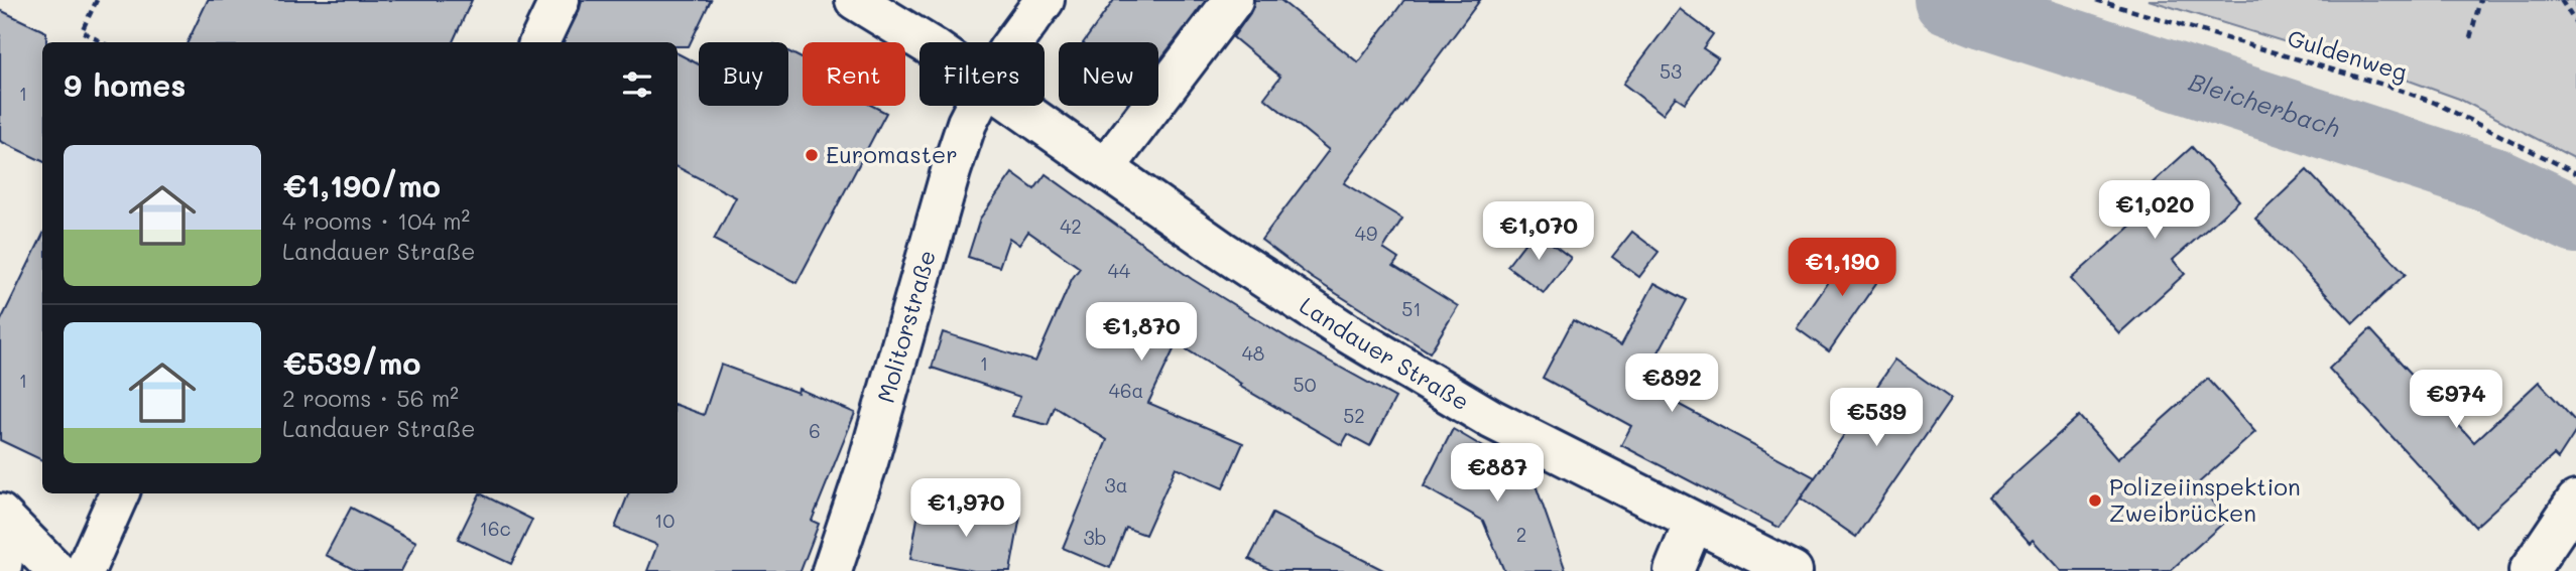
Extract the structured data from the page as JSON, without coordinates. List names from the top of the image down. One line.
{"streets":{"main road":["Molitorstraße","Landauer Straße"],"path":["Guldenweg"]},"water":["Bleicherbach"],"places":["Euromaster","Polizeiinspektion Zweibrücken"],"house_numbers":["53","1","42","49","44","51","48","1","1","50","46a","52","6","3a","10","16c","2","3b"],"page":{"chip":["Buy","Rent","Filters","New"],"heading":"9 homes","list":[{"name":"€1,190/mo","note":"4 rooms · 104 m² · Landauer Straße"},{"name":"€539/mo","note":"2 rooms · 56 m² · Landauer Straße"}],"price":["€1,020","€1,070","€1,190","€1,870","€892","€974","€539","€887","€1,970"]}}
